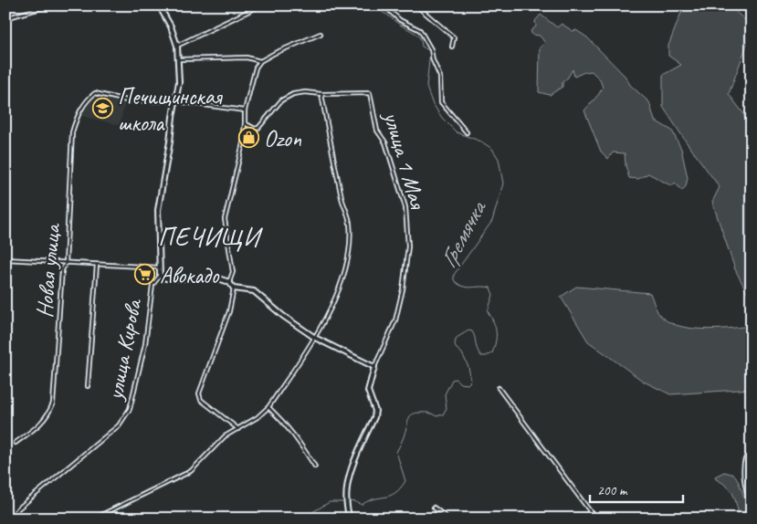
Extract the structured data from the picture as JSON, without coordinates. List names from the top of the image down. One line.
{"streets":{"street":["улица 1 Мая","Новая улица","улица Кирова"]},"crossings":[["Новая улица","улица Кирова"]],"districts":["ПЕЧИЩИ"],"water":["Гремячка"],"places":{"school or university":["Печищинская школа"],"shop":["Ozon"],"supermarket":["Авокадо"]},"scale_bar":"200 m"}
